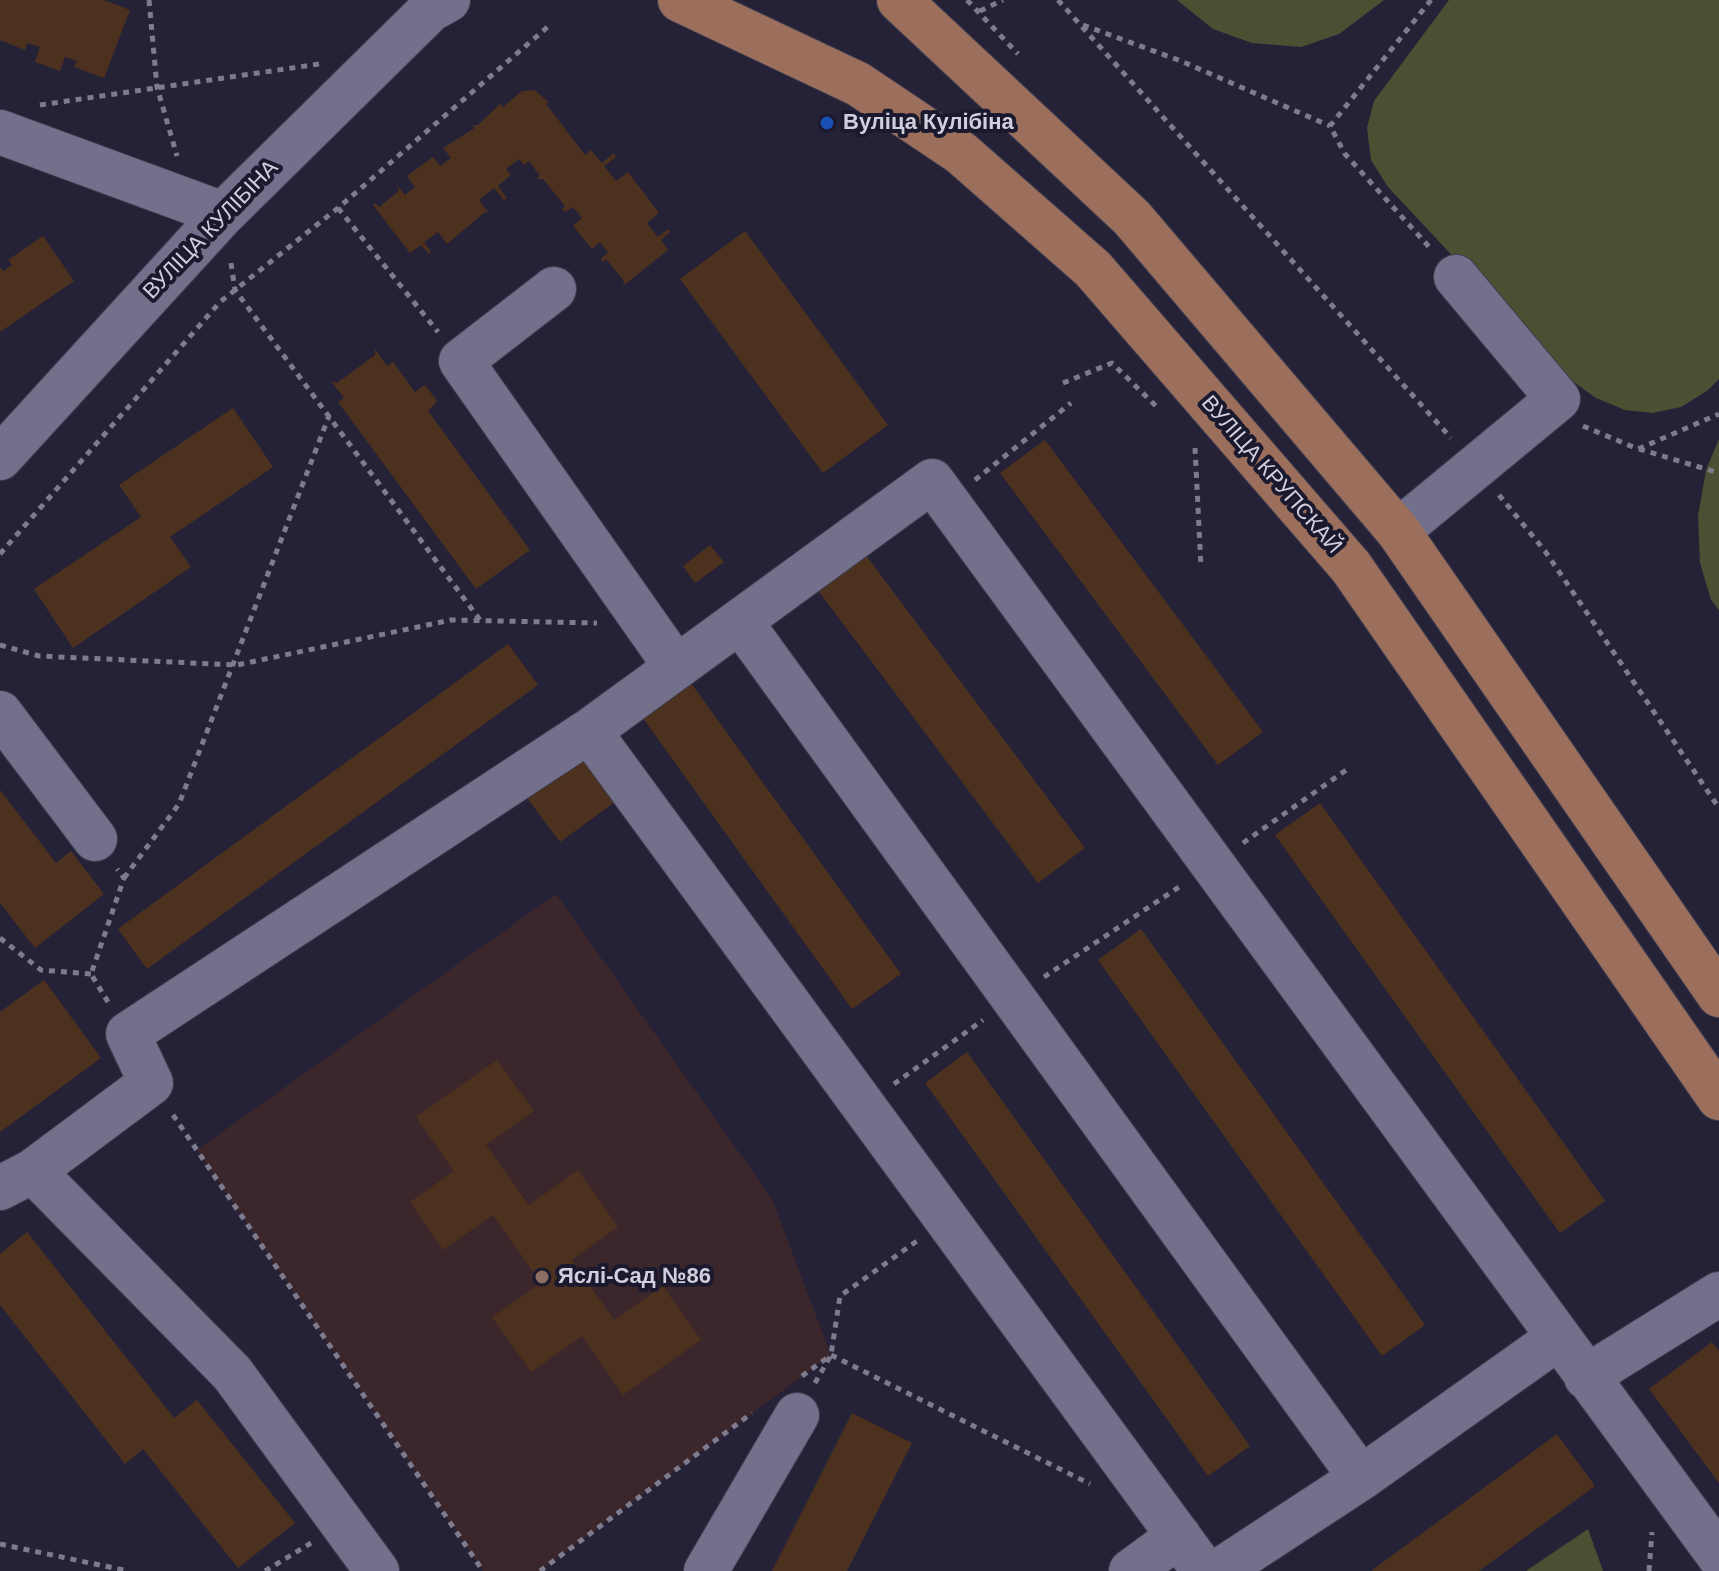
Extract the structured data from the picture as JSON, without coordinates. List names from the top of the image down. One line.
{"streets":{"main road":["ВУЛІЦА КРУПСКАЙ"],"street":["ВУЛІЦА КУЛІБІНА"]},"places":["Вуліца Кулібіна","Яслі-Сад №86"]}
